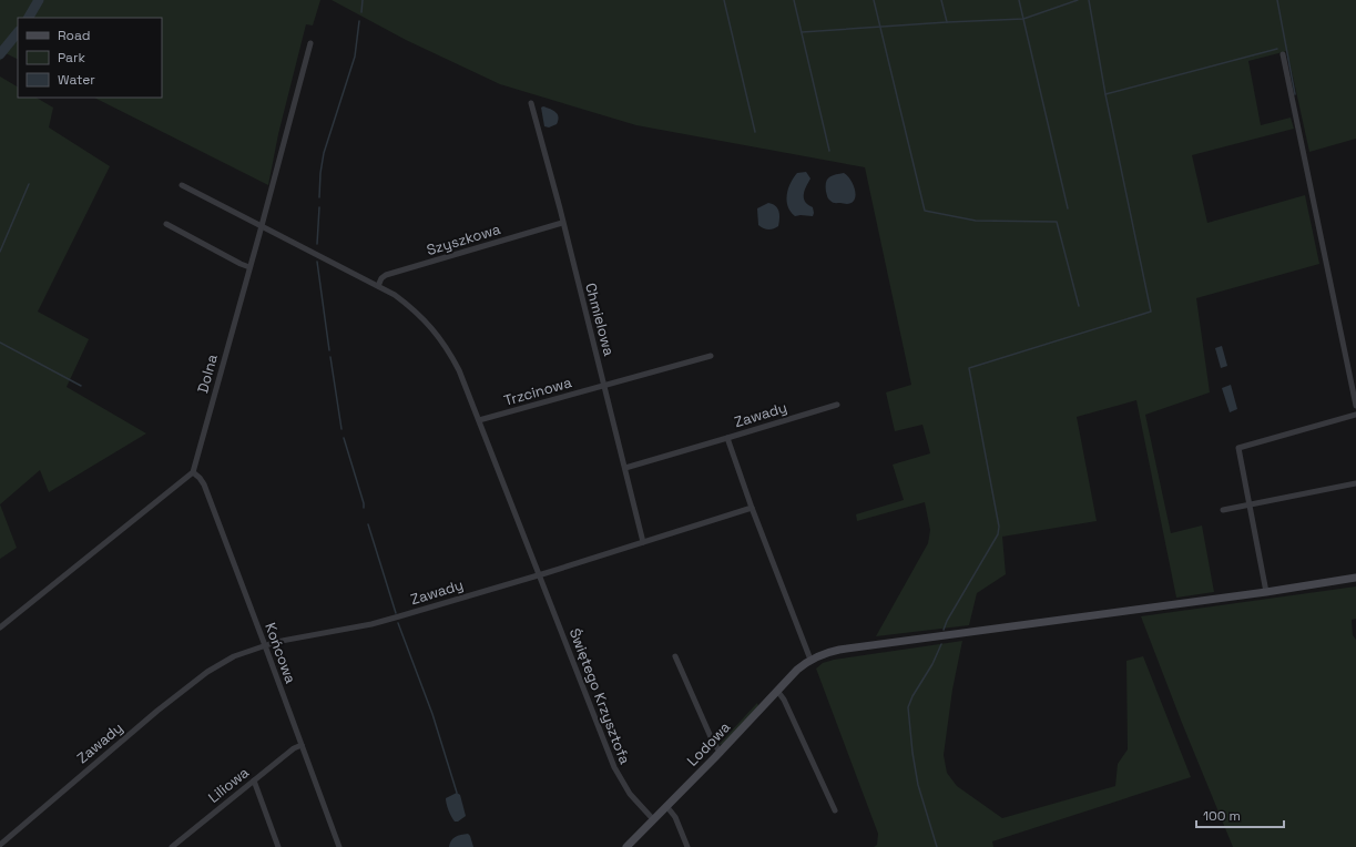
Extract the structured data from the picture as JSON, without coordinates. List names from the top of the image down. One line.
{"streets":{"street":["Szyszkowa","Chmielowa","Dolna","Trzcinowa","Zawady","Końcowa","Świętego Krzysztofa","Lodowa","Liliowa"]},"crossings":[["Szyszkowa","Chmielowa"],["Szyszkowa","Świętego Krzysztofa"],["Chmielowa","Trzcinowa"],["Chmielowa","Zawady"],["Dolna","Końcowa"],["Dolna","Świętego Krzysztofa"],["Trzcinowa","Świętego Krzysztofa"],["Zawady","Końcowa"],["Zawady","Świętego Krzysztofa"],["Końcowa","Liliowa"],["Świętego Krzysztofa","Lodowa"]],"legend":["Road","Park","Water"],"scale_bar":"100 m"}
